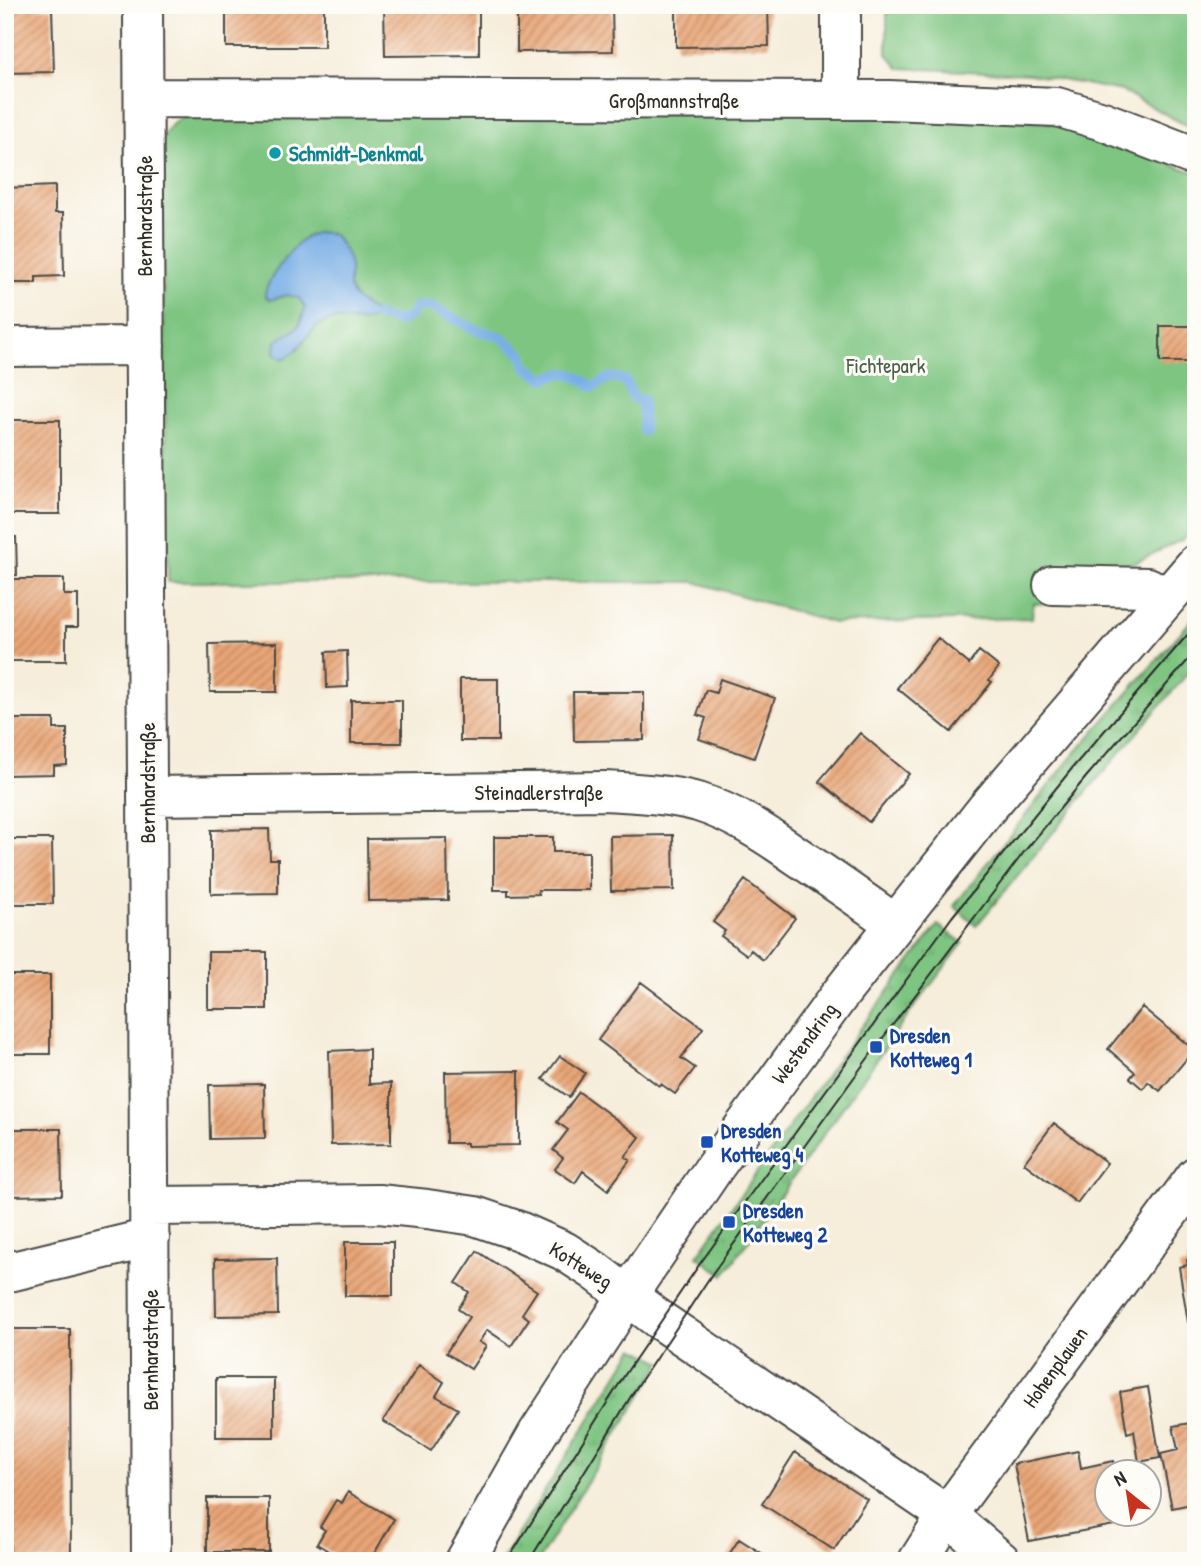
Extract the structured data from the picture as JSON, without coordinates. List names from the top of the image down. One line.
{"streets":{"street":["Großmannstraße","Bernhardstraße","Steinadlerstraße","Westendring","Kotteweg","Hohenplauen"]},"crossings":[["Großmannstraße","Bernhardstraße"],["Bernhardstraße","Steinadlerstraße"],["Bernhardstraße","Kotteweg"],["Steinadlerstraße","Westendring"],["Westendring","Kotteweg"],["Kotteweg","Hohenplauen"]],"parks":["Fichtepark"],"places":{"other":["Schmidt-Denkmal"],"transit":["Dresden Kotteweg 1","Dresden Kotteweg 4","Dresden Kotteweg 2"]},"north":"top left"}
